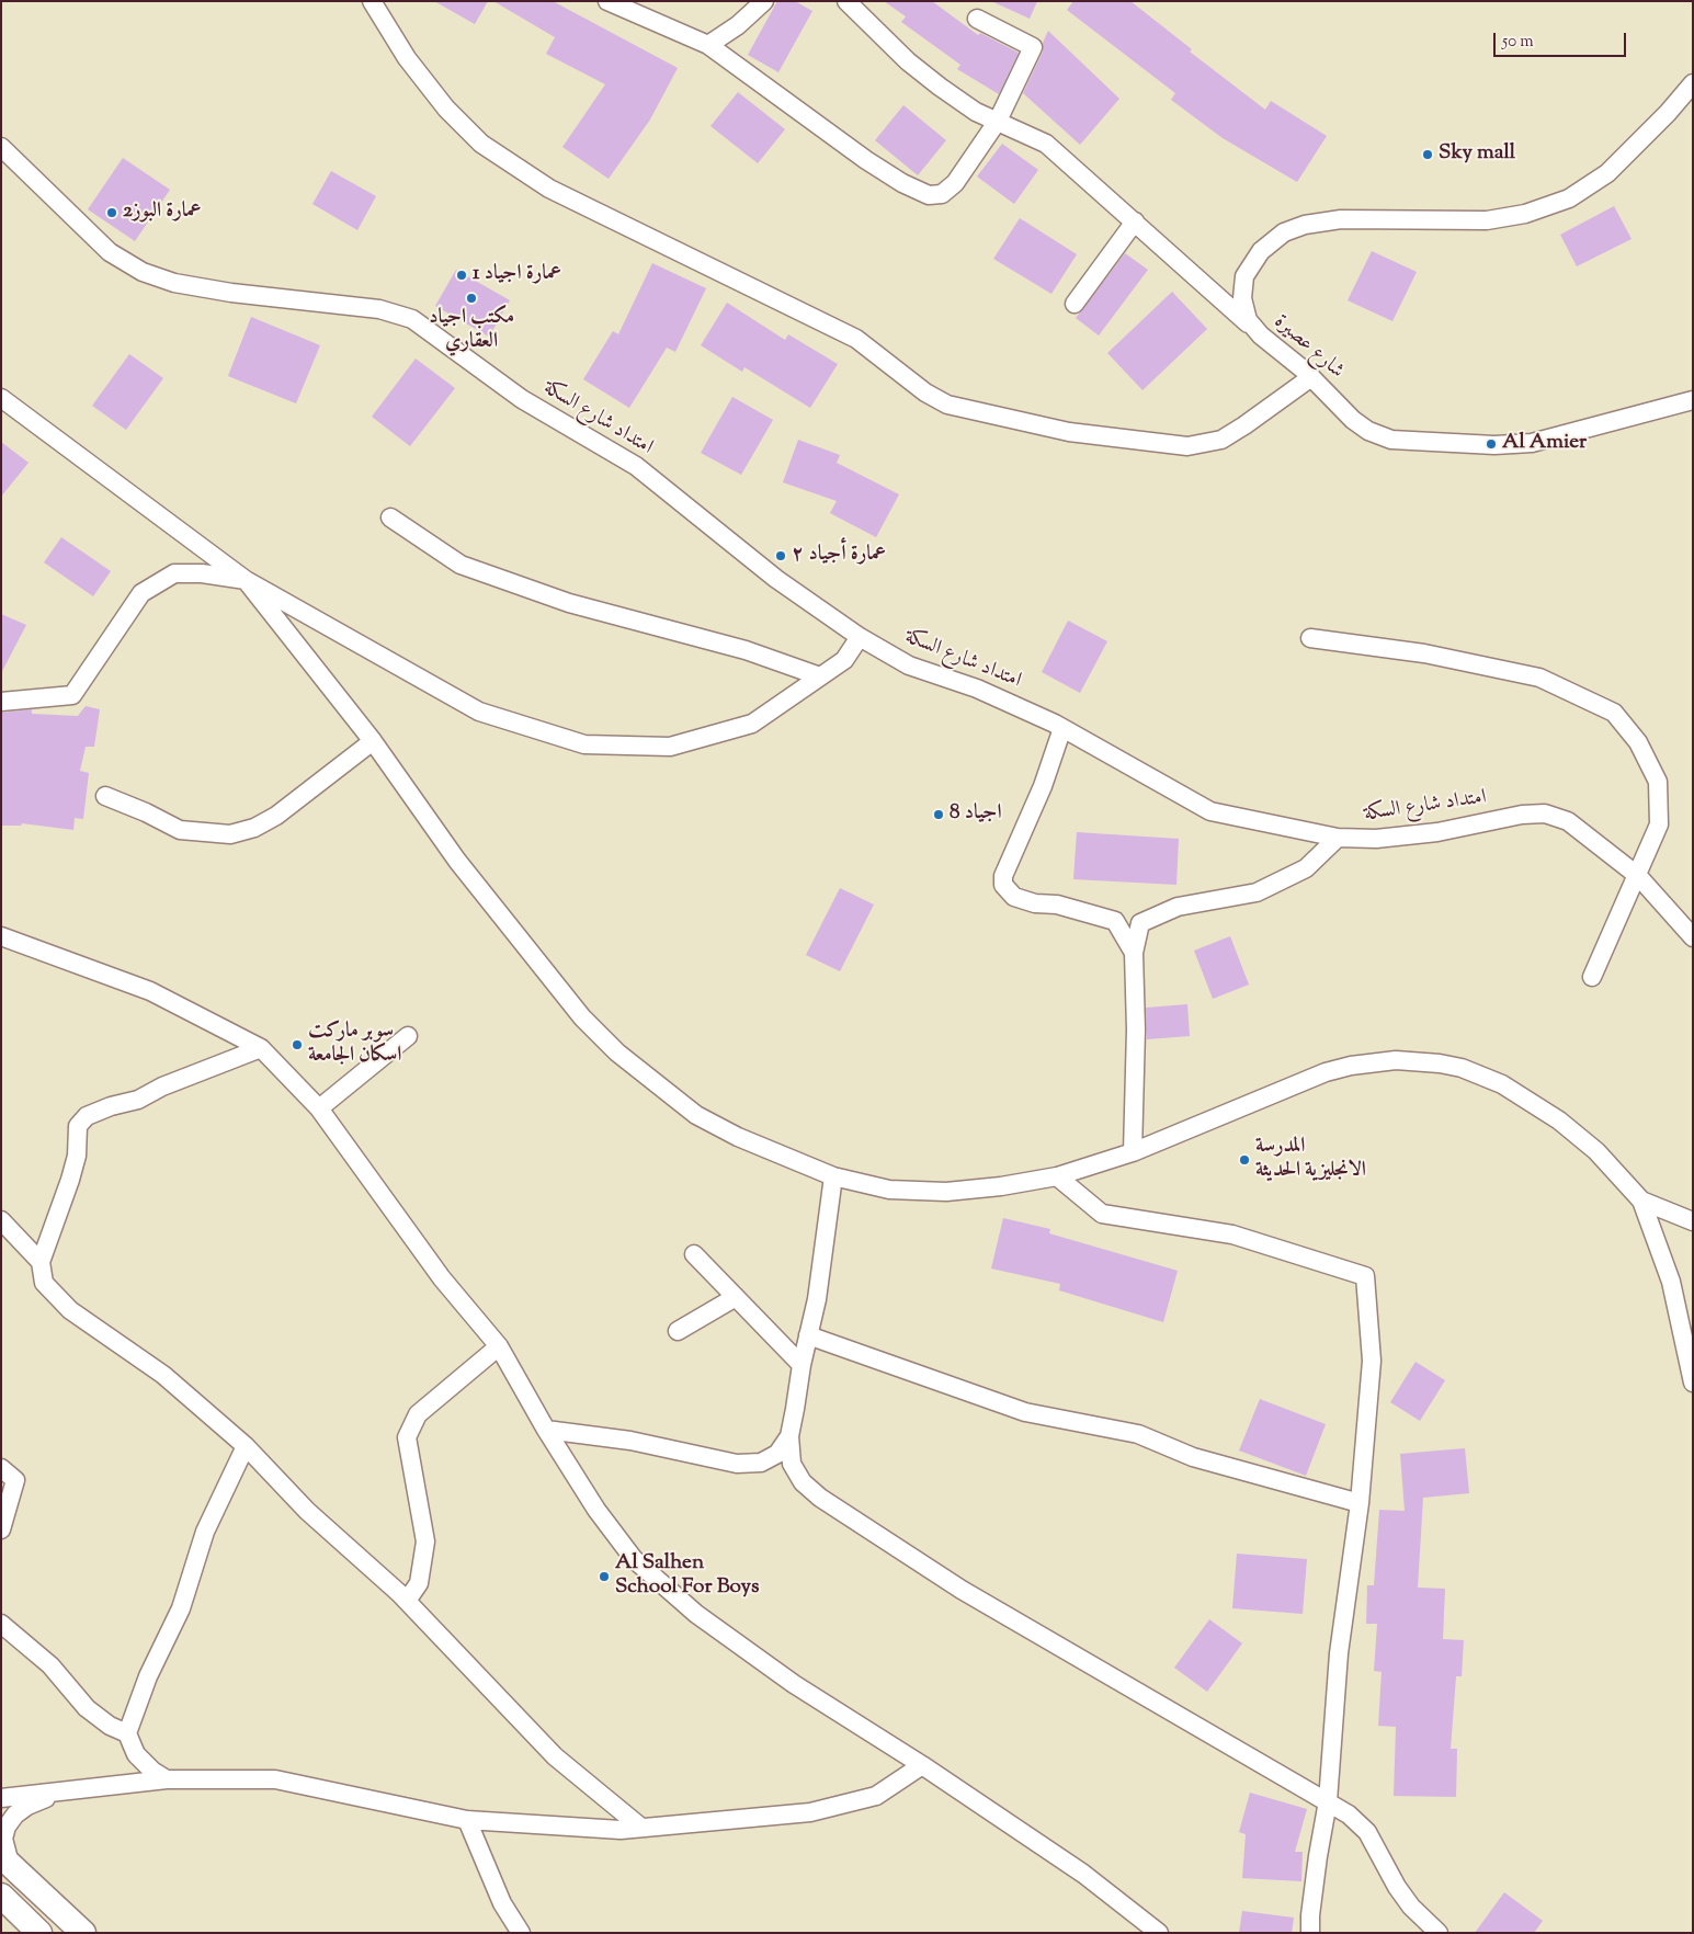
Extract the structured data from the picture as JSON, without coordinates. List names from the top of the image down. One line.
{"streets":{"street":["شارع عصيرة","امتداد شارع السكة"]},"places":["Sky mall","عمارة البوز2","عمارة اجياد 1","مكتب اجياد العقاري","Al Amier","عمارة أجياد ٢","اجياد 8","سوبر ماركت اسكان الجامعة","المدرسة الانجليزية الحديثة","Al Salhen School For Boys"],"scale_bar":"50 m"}
